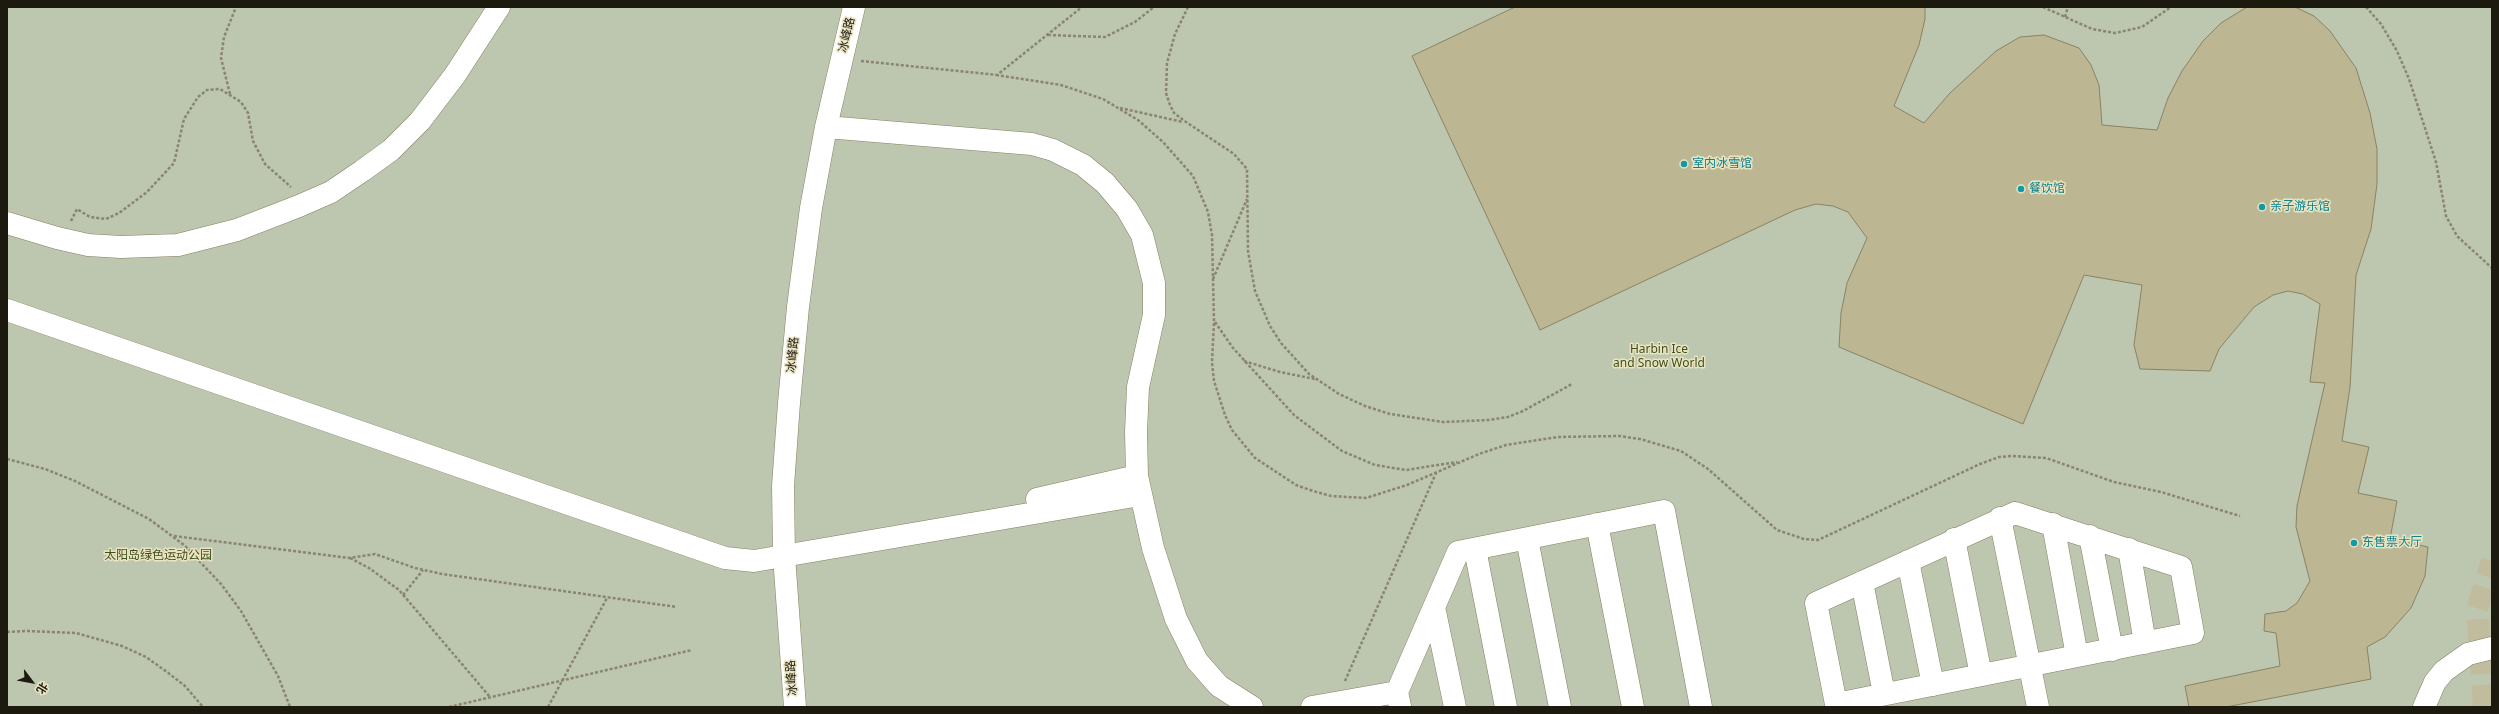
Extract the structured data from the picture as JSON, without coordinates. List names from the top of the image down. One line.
{"streets":{"street":["冰峰路"]},"parks":["Harbin Ice and Snow World","太阳岛绿色运动公园"],"places":["室内冰雪馆","餐饮馆","亲子游乐馆","东售票大厅"],"north":"bottom right"}
